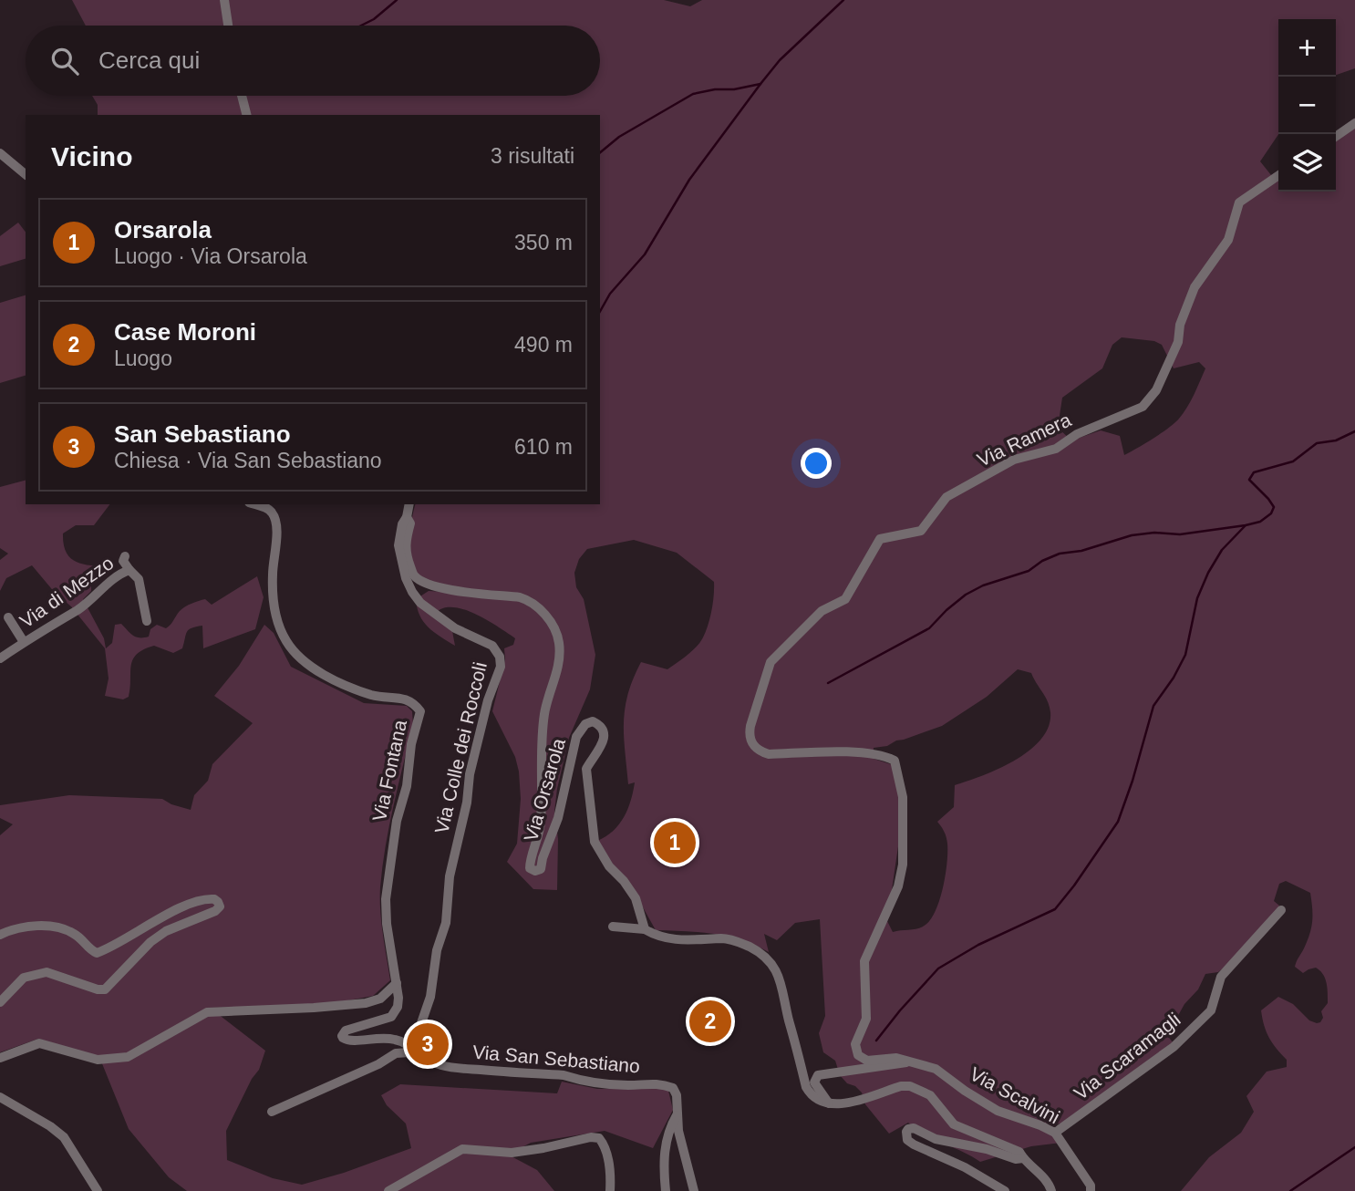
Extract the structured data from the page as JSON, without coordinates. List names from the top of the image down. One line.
{"streets":{"street":["Via Ramera","Via di Mezzo","Via Colle dei Roccoli","Via Fontana","Via Orsarola","Via Scaramagli","Via San Sebastiano","Via Scalvini"]},"crossings":[["Via Ramera","Via Scalvini"],["Via Colle dei Roccoli","Via Orsarola"],["Via Colle dei Roccoli","Via San Sebastiano"],["Via Fontana","Via San Sebastiano"],["Via Scaramagli","Via Scalvini"]],"page":{"map_buttons":["+","−"],"search":"Cerca qui","heading":["Vicino","3 risultati"],"list":[{"mark":"1","name":"Orsarola","note":"Luogo · Via Orsarola","value":"350 m"},{"mark":"2","name":"Case Moroni","note":"Luogo","value":"490 m"},{"mark":"3","name":"San Sebastiano","note":"Chiesa · Via San Sebastiano","value":"610 m"}],"pins":["1","2","3"]}}
